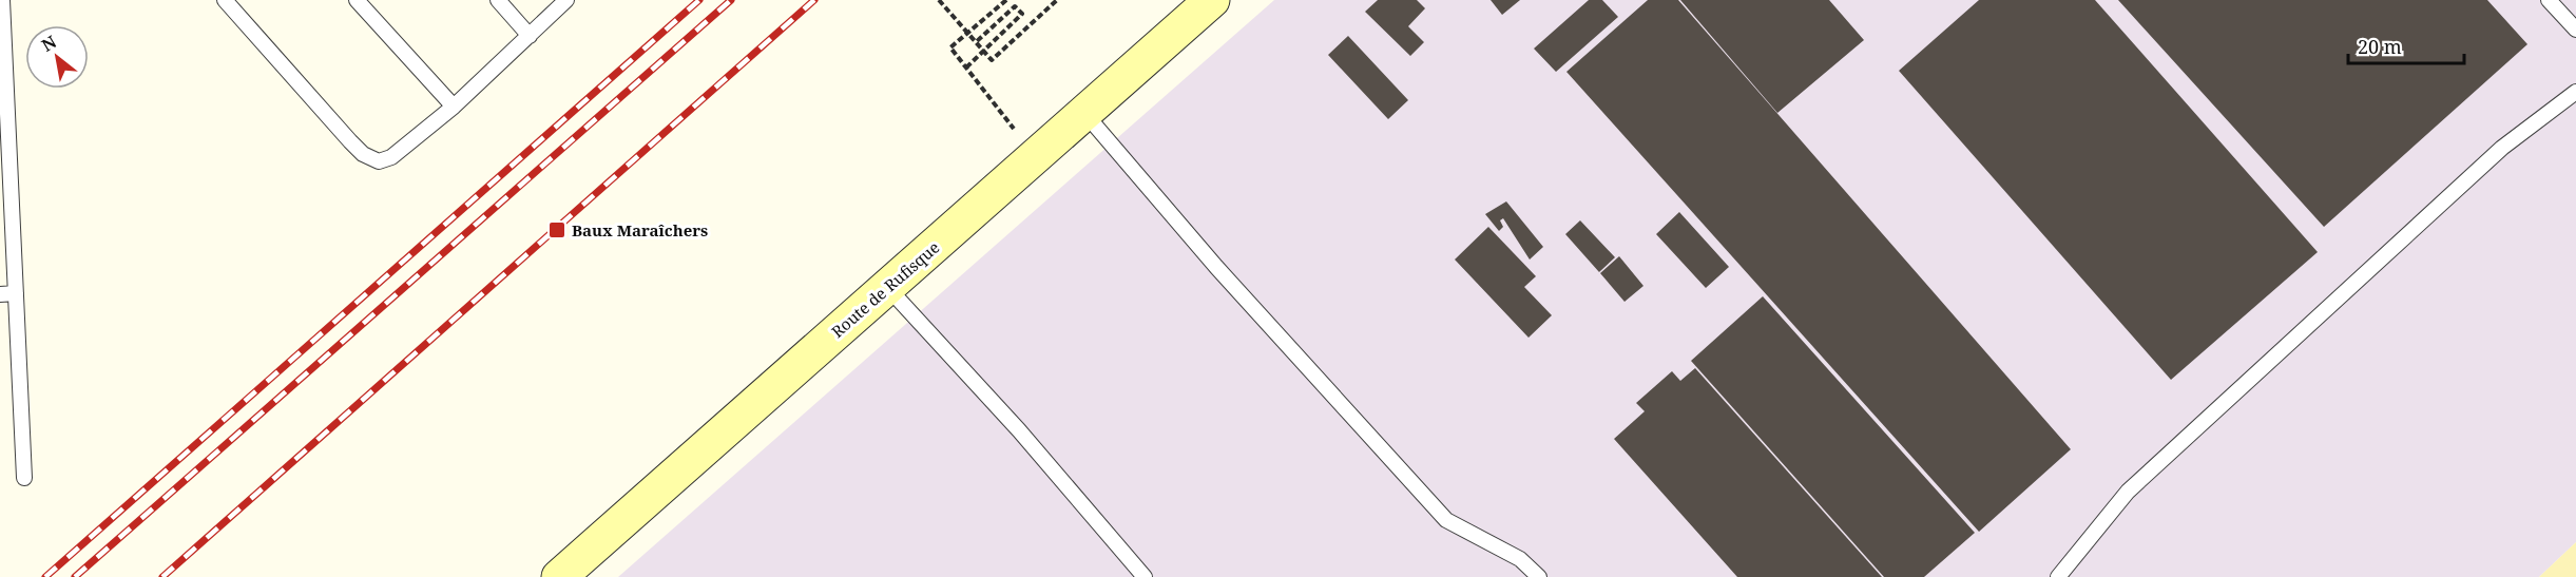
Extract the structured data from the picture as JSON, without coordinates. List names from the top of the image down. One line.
{"streets":{"main road":["Route de Rufisque"]},"places":{"transit":["Baux Maraîchers"]},"scale_bar":"20 m","north":"top left"}
